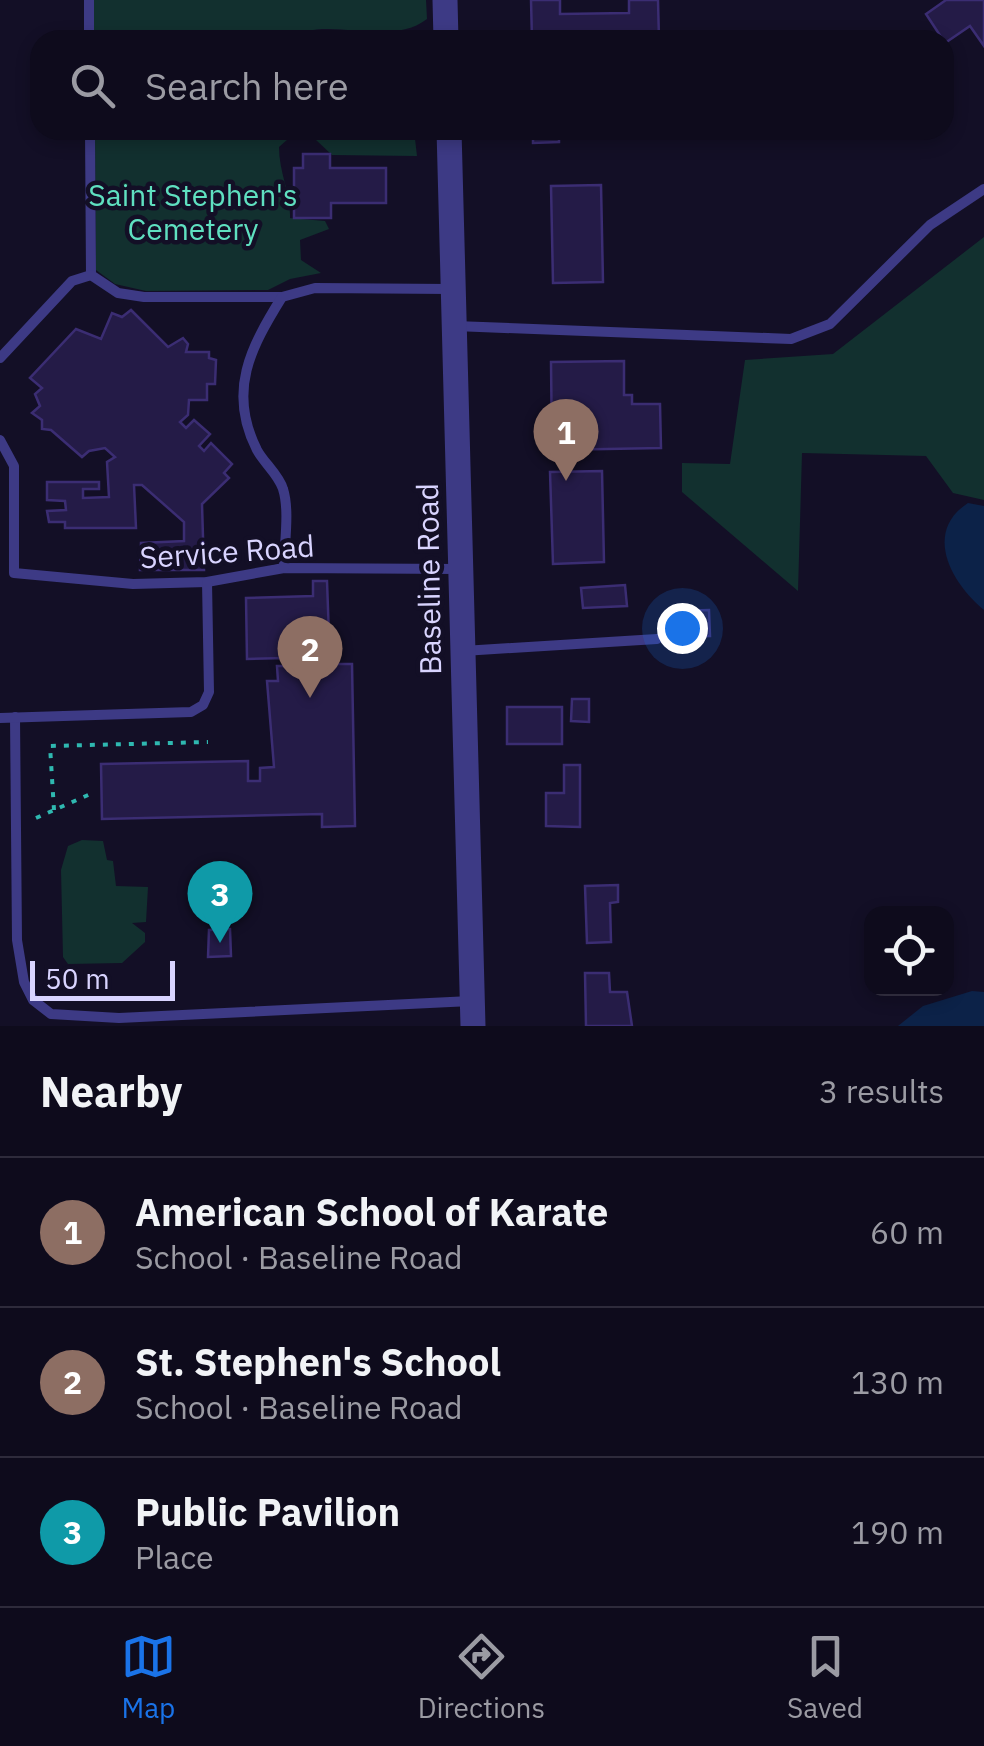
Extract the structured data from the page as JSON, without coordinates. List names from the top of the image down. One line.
{"streets":{"street":["Baseline Road"],"lane":["Service Road"]},"crossings":[["Service Road","Baseline Road"]],"parks":["Saint Stephen's Cemetery"],"scale_bar":"50 m","page":{"search":"Search here","pins":["1","2","3"],"scale":"50 m","heading":["Nearby","3 results"],"list":[{"mark":"1","name":"American School of Karate","note":"School · Baseline Road","value":"60 m"},{"mark":"2","name":"St. Stephen's School","note":"School · Baseline Road","value":"130 m"},{"mark":"3","name":"Public Pavilion","note":"Place","value":"190 m"}],"nav":["Map","Directions","Saved"]}}
